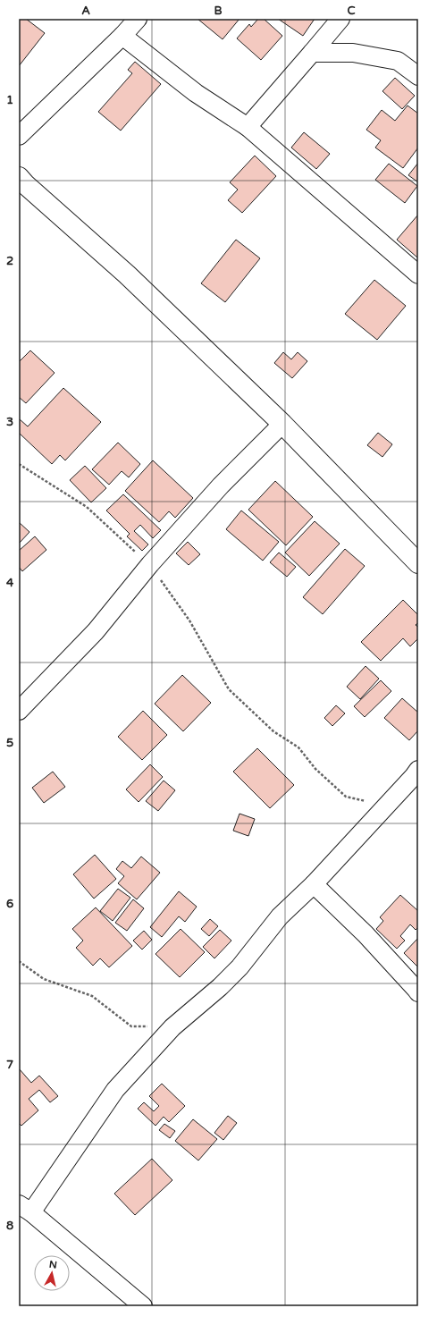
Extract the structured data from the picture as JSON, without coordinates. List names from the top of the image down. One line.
{"north":"top","grid":{"columns":["A","B","C"],"rows":["1","2","3","4","5","6","7","8"]}}
